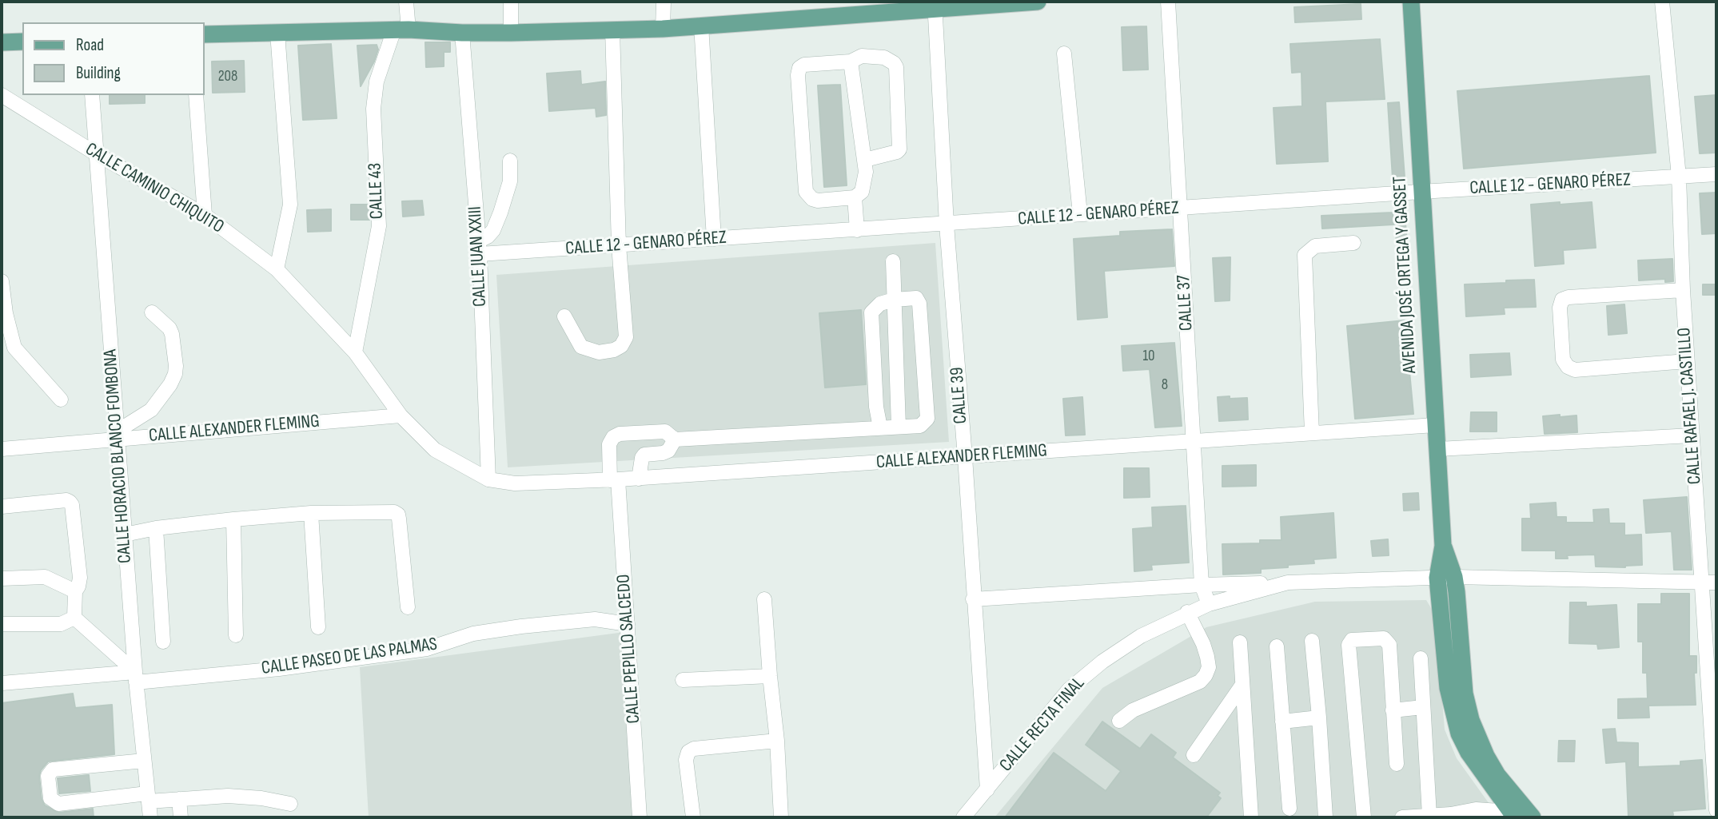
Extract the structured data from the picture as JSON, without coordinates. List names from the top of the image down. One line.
{"streets":{"main road":["AVENIDA JOSÉ ORTEGA Y GASSET"],"street":["CALLE 12 - GENARO PÉREZ","CALLE CAMINIO CHIQUITO","CALLE 43","CALLE JUAN XXIII","CALLE 37","CALLE 39","CALLE RAFAEL J. CASTILLO","CALLE ALEXANDER FLEMING","CALLE HORACIO BLANCO FOMBONA","CALLE PEPILLO SALCEDO","CALLE PASEO DE LAS PALMAS","CALLE RECTA FINAL"]},"crossings":[["CALLE 12 - GENARO PÉREZ","CALLE JUAN XXIII"],["CALLE 12 - GENARO PÉREZ","AVENIDA JOSÉ ORTEGA Y GASSET"],["CALLE 12 - GENARO PÉREZ","CALLE 37"],["CALLE 12 - GENARO PÉREZ","CALLE 39"],["CALLE 12 - GENARO PÉREZ","CALLE RAFAEL J. CASTILLO"],["CALLE CAMINIO CHIQUITO","CALLE 43"],["CALLE CAMINIO CHIQUITO","CALLE JUAN XXIII"],["CALLE CAMINIO CHIQUITO","CALLE ALEXANDER FLEMING"],["CALLE CAMINIO CHIQUITO","CALLE HORACIO BLANCO FOMBONA"],["CALLE JUAN XXIII","CALLE ALEXANDER FLEMING"],["AVENIDA JOSÉ ORTEGA Y GASSET","CALLE ALEXANDER FLEMING"],["AVENIDA JOSÉ ORTEGA Y GASSET","CALLE RECTA FINAL"],["CALLE 37","CALLE ALEXANDER FLEMING"],["CALLE 37","CALLE RECTA FINAL"],["CALLE 39","CALLE ALEXANDER FLEMING"],["CALLE 39","CALLE RECTA FINAL"],["CALLE RAFAEL J. CASTILLO","CALLE RECTA FINAL"],["CALLE ALEXANDER FLEMING","CALLE HORACIO BLANCO FOMBONA"],["CALLE ALEXANDER FLEMING","CALLE PEPILLO SALCEDO"],["CALLE HORACIO BLANCO FOMBONA","CALLE PASEO DE LAS PALMAS"],["CALLE PEPILLO SALCEDO","CALLE PASEO DE LAS PALMAS"]],"house_numbers":["208","10","8"],"legend":["Road","Building"]}
